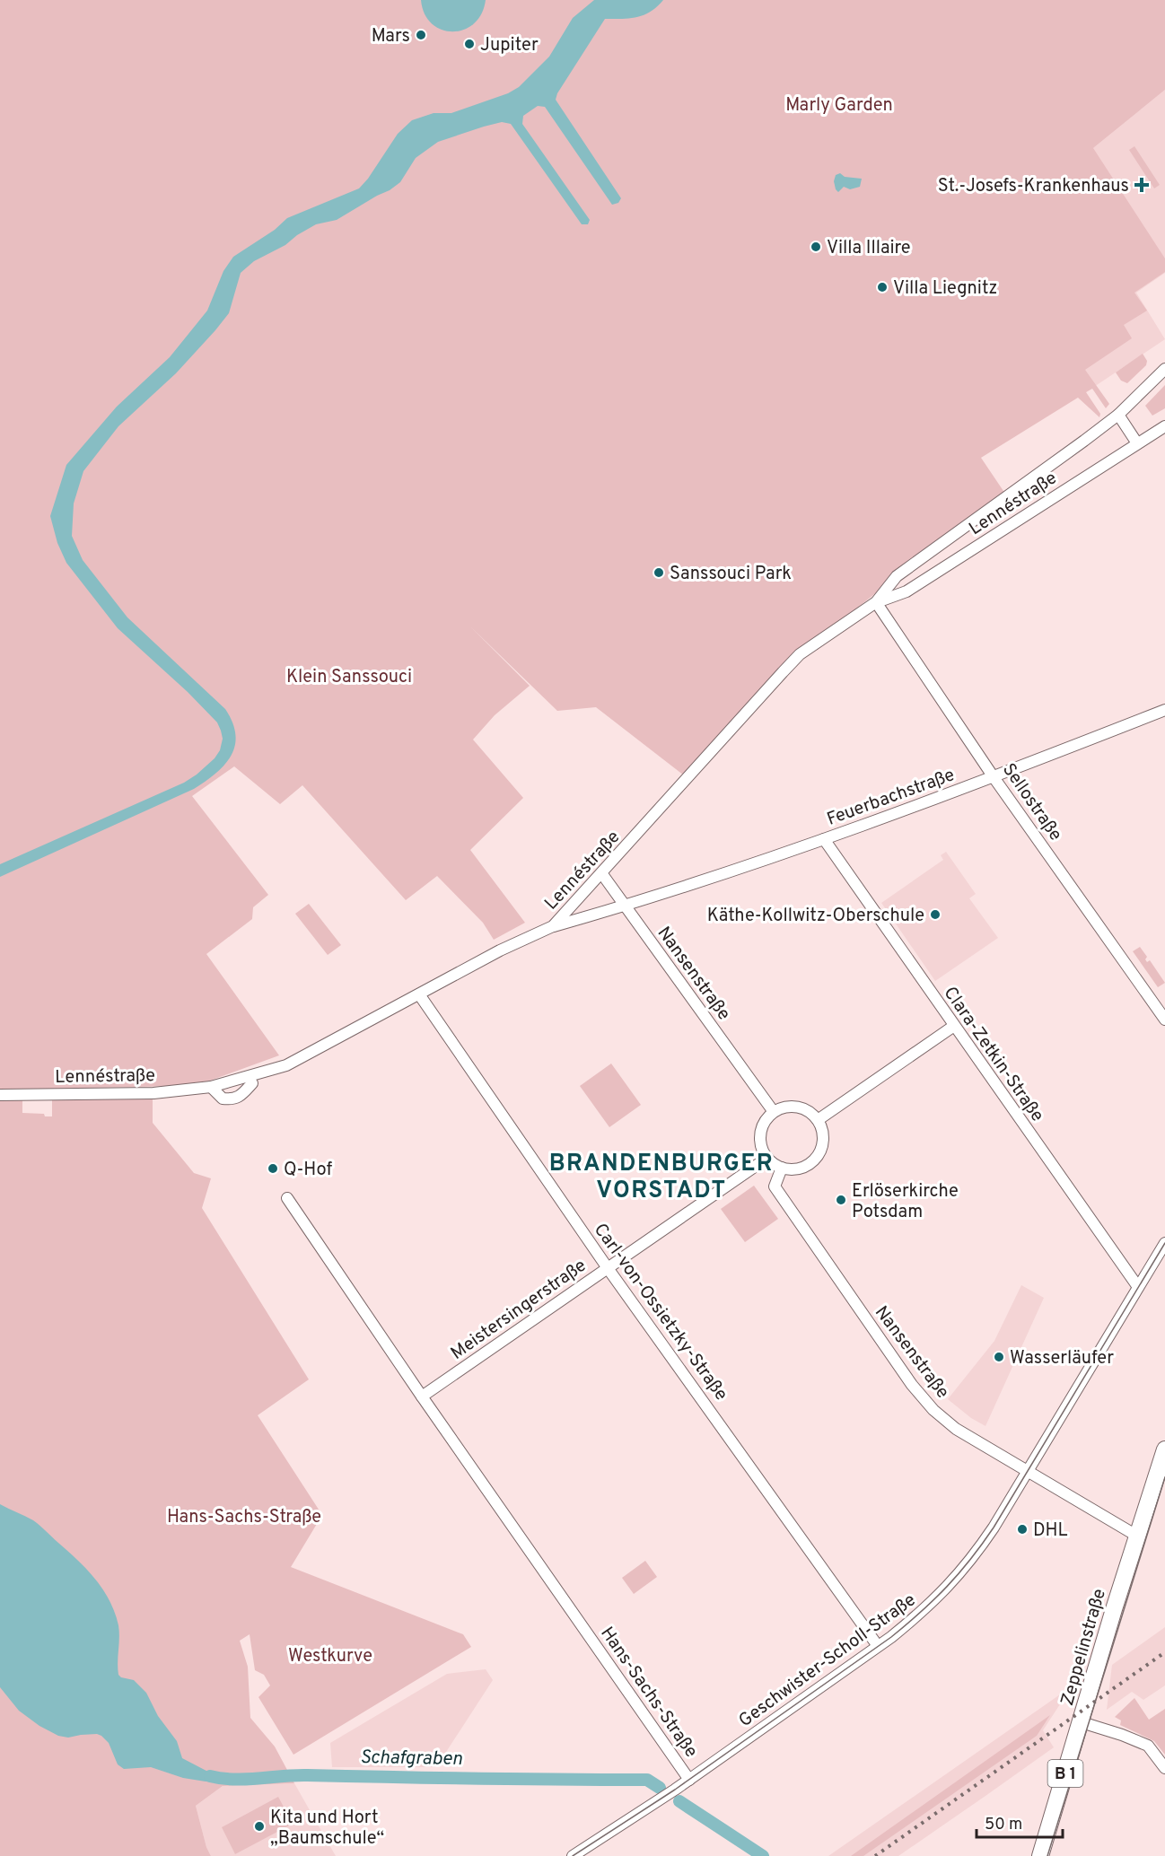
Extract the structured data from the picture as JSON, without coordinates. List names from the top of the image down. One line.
{"streets":{"main road":["Zeppelinstraße","B 1"],"street":["Lennéstraße","Feuerbachstraße","Sellostraße","Nansenstraße","Clara-Zetkin-Straße","Meistersingerstraße","Carl-von-Ossietzky-Straße","Geschwister-Scholl-Straße","Hans-Sachs-Straße"]},"crossings":[["Lennéstraße","Feuerbachstraße"],["Lennéstraße","Sellostraße"],["Lennéstraße","Carl-von-Ossietzky-Straße"],["Feuerbachstraße","Sellostraße"],["Feuerbachstraße","Nansenstraße"],["Feuerbachstraße","Clara-Zetkin-Straße"],["Nansenstraße","Meistersingerstraße"],["Nansenstraße","Zeppelinstraße"],["Nansenstraße","Geschwister-Scholl-Straße"],["Clara-Zetkin-Straße","Geschwister-Scholl-Straße"],["Meistersingerstraße","Carl-von-Ossietzky-Straße"],["Meistersingerstraße","Hans-Sachs-Straße"],["Carl-von-Ossietzky-Straße","Geschwister-Scholl-Straße"],["Geschwister-Scholl-Straße","Hans-Sachs-Straße"]],"districts":["BRANDENBURGER VORSTADT"],"water":["Schafgraben"],"parks":["Marly Garden","Klein Sanssouci","Hans-Sachs-Straße","Westkurve"],"places":{"other":["Mars","Jupiter","Villa Illaire","Villa Liegnitz","Sanssouci Park","Käthe-Kollwitz-Oberschule","Q-Hof","Erlöserkirche Potsdam","Wasserläufer","DHL","Kita und Hort „Baumschule“"],"health":["St.-Josefs-Krankenhaus"]},"scale_bar":"50 m"}
